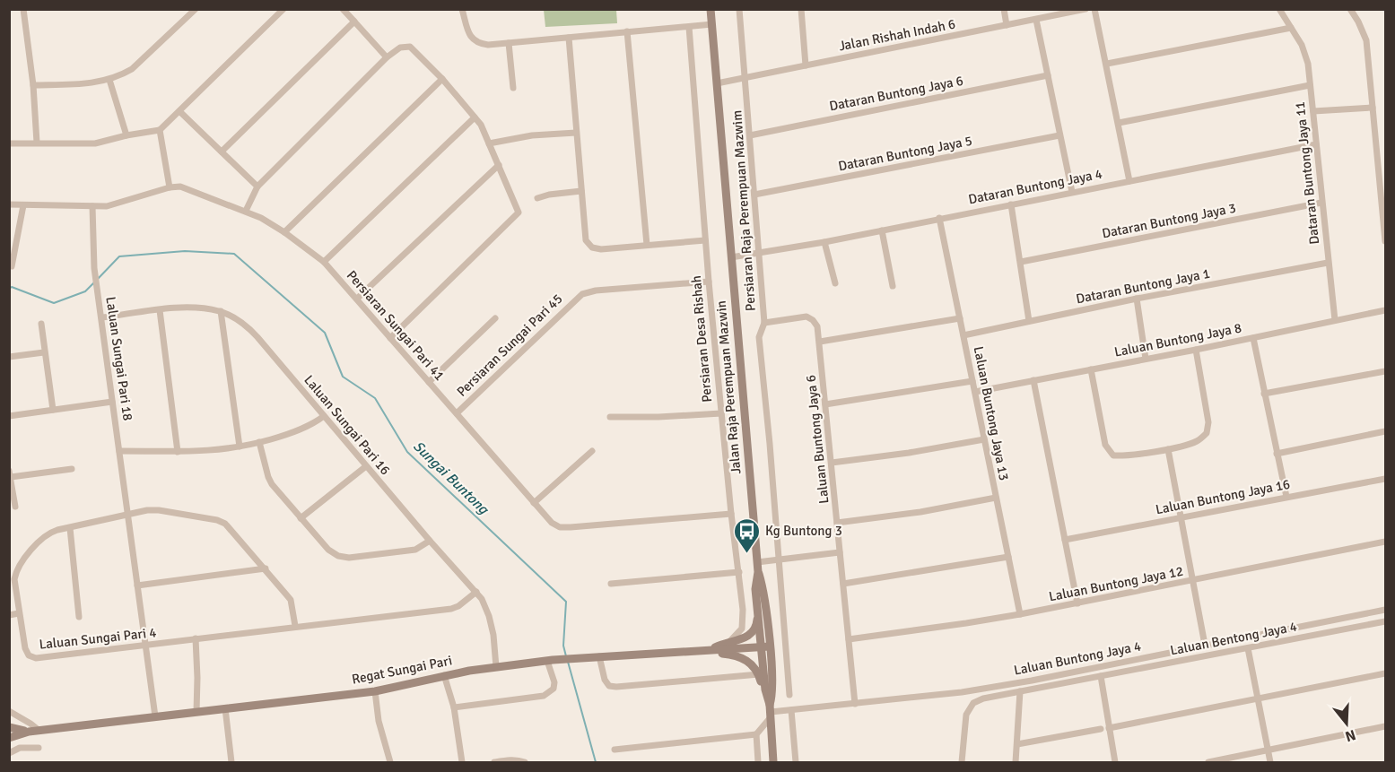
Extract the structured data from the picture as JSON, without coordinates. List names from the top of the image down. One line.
{"streets":{"main road":["Jalan Raja Perempuan Mazwin","Regat Sungai Pari"],"street":["Jalan Rishah Indah 6","Dataran Buntong Jaya 6","Dataran Buntong Jaya 5","Dataran Buntong Jaya 11","Dataran Buntong Jaya 4","Persiaran Raja Perempuan Mazwim","Dataran Buntong Jaya 3","Dataran Buntong Jaya 1","Persiaran Sungai Pari 41","Persiaran Desa Rishah","Laluan Buntong Jaya 8","Persiaran Sungai Pari 45","Laluan Sungai Pari 18","Laluan Buntong Jaya 13","Laluan Sungai Pari 16","Laluan Buntong Jaya 6","Laluan Buntong Jaya 16","Laluan Buntong Jaya 12","Laluan Sungai Pari 4","Laluan Bentong Jaya 4","Laluan Buntong Jaya 4"]},"crossings":[["Jalan Rishah Indah 6","Persiaran Raja Perempuan Mazwim"],["Jalan Rishah Indah 6","Jalan Raja Perempuan Mazwin"],["Dataran Buntong Jaya 6","Persiaran Raja Perempuan Mazwim"],["Dataran Buntong Jaya 5","Persiaran Raja Perempuan Mazwim"],["Dataran Buntong Jaya 11","Dataran Buntong Jaya 4"],["Dataran Buntong Jaya 11","Dataran Buntong Jaya 3"],["Dataran Buntong Jaya 11","Dataran Buntong Jaya 1"],["Dataran Buntong Jaya 11","Laluan Buntong Jaya 8"],["Dataran Buntong Jaya 4","Persiaran Raja Perempuan Mazwim"],["Dataran Buntong Jaya 4","Jalan Raja Perempuan Mazwin"],["Dataran Buntong Jaya 4","Laluan Buntong Jaya 13"],["Persiaran Raja Perempuan Mazwim","Laluan Buntong Jaya 6"],["Dataran Buntong Jaya 1","Laluan Buntong Jaya 13"],["Persiaran Sungai Pari 41","Persiaran Desa Rishah"],["Persiaran Sungai Pari 41","Persiaran Sungai Pari 45"],["Persiaran Sungai Pari 41","Laluan Sungai Pari 18"],["Persiaran Desa Rishah","Persiaran Sungai Pari 45"],["Laluan Buntong Jaya 8","Laluan Buntong Jaya 13"],["Laluan Sungai Pari 18","Laluan Sungai Pari 16"],["Laluan Sungai Pari 18","Laluan Sungai Pari 4"],["Laluan Sungai Pari 18","Regat Sungai Pari"],["Jalan Raja Perempuan Mazwin","Regat Sungai Pari"],["Laluan Buntong Jaya 13","Laluan Buntong Jaya 12"],["Laluan Sungai Pari 16","Laluan Sungai Pari 4"],["Laluan Sungai Pari 16","Regat Sungai Pari"],["Laluan Buntong Jaya 6","Laluan Buntong Jaya 12"],["Laluan Buntong Jaya 6","Laluan Buntong Jaya 4"]],"water":["Sungai Buntong"],"places":{"bus stop":["Kg Buntong 3"]},"north":"bottom"}
